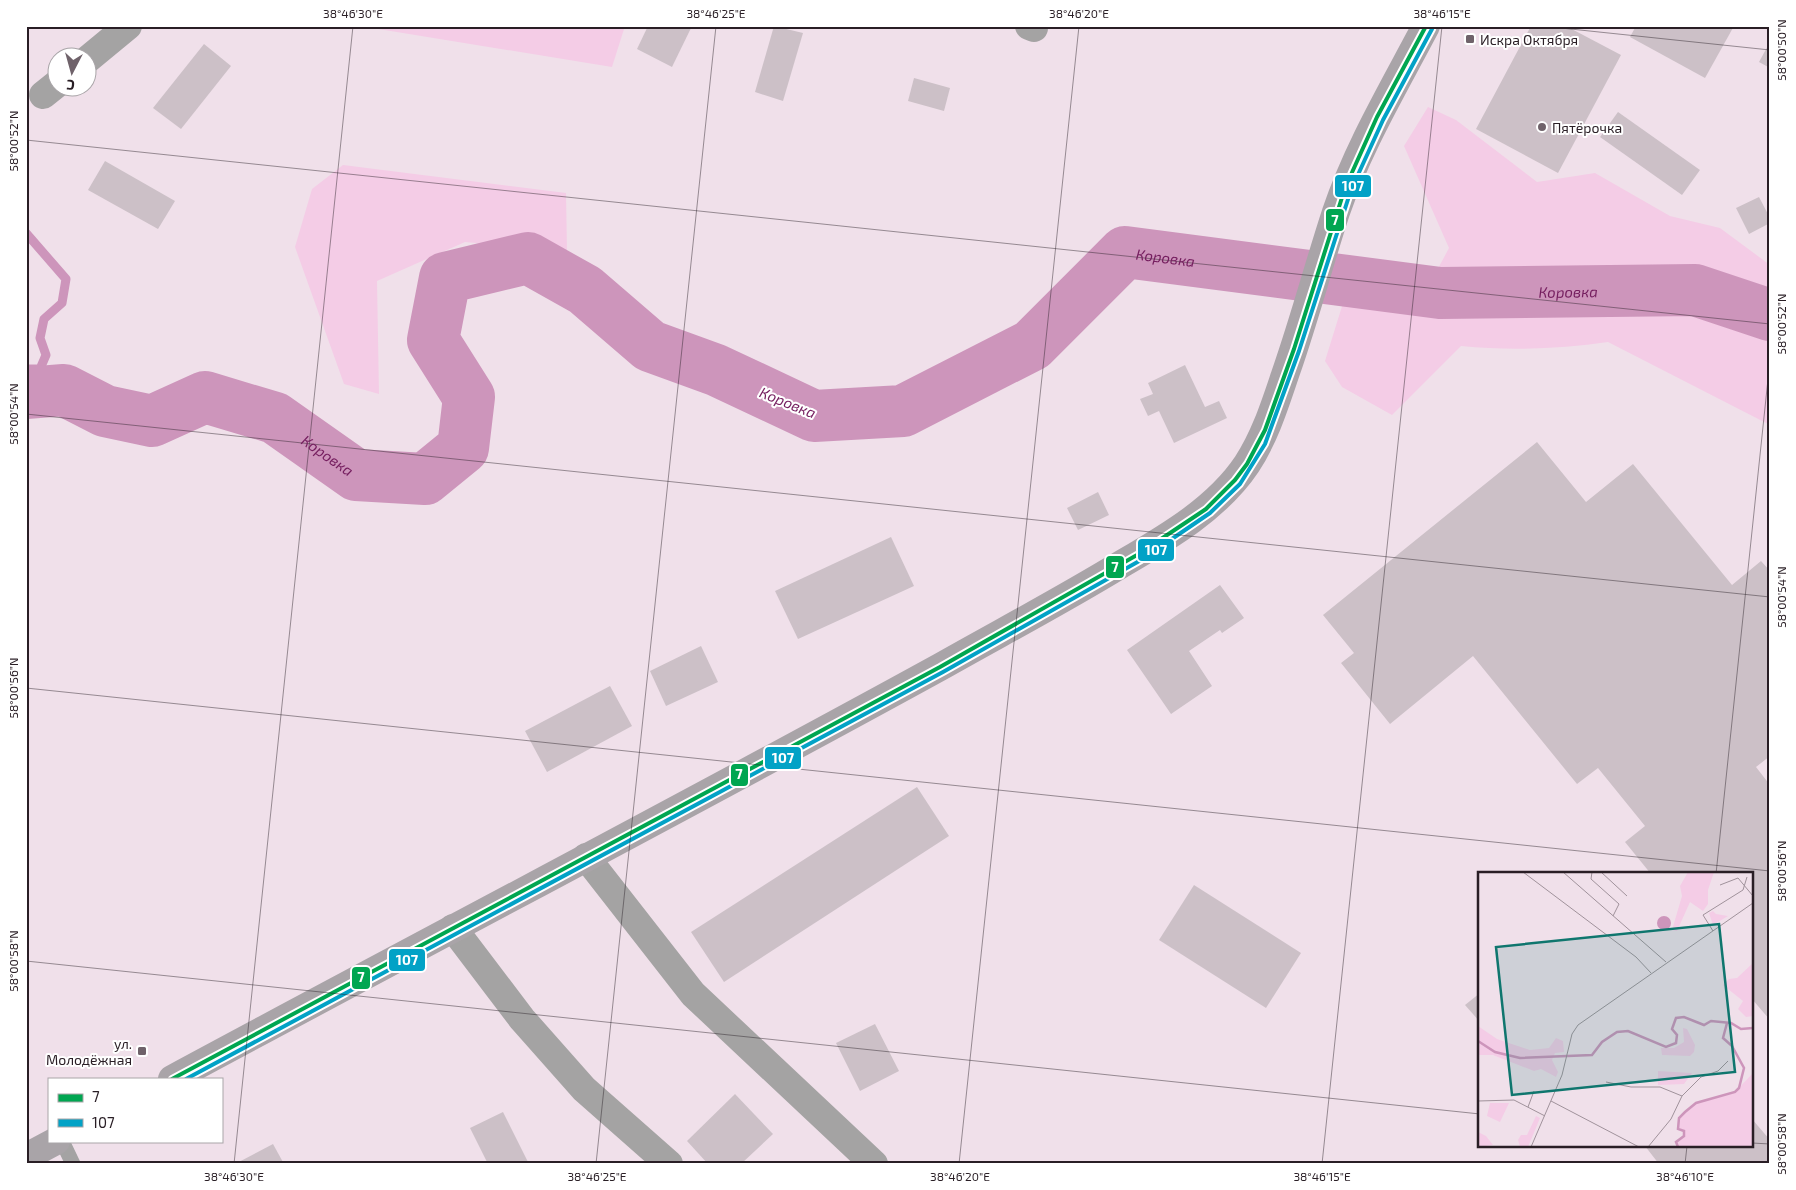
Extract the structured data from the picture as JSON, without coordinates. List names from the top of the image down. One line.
{"water":["Коровка"],"places":{"transit":["Искра Октября","ул. Молодёжная"],"other":["Пятёрочка"]},"lines":["transit line 7","transit line 107"],"legend":["7","107"],"north":"bottom","coordinates":["38°46'30\"E","38°46'25\"E","38°46'20\"E","38°46'15\"E","58°00'50\"N","58°00'52\"N","58°00'54\"N","58°00'56\"N","58°00'58\"N","38°46'10\"E"]}
